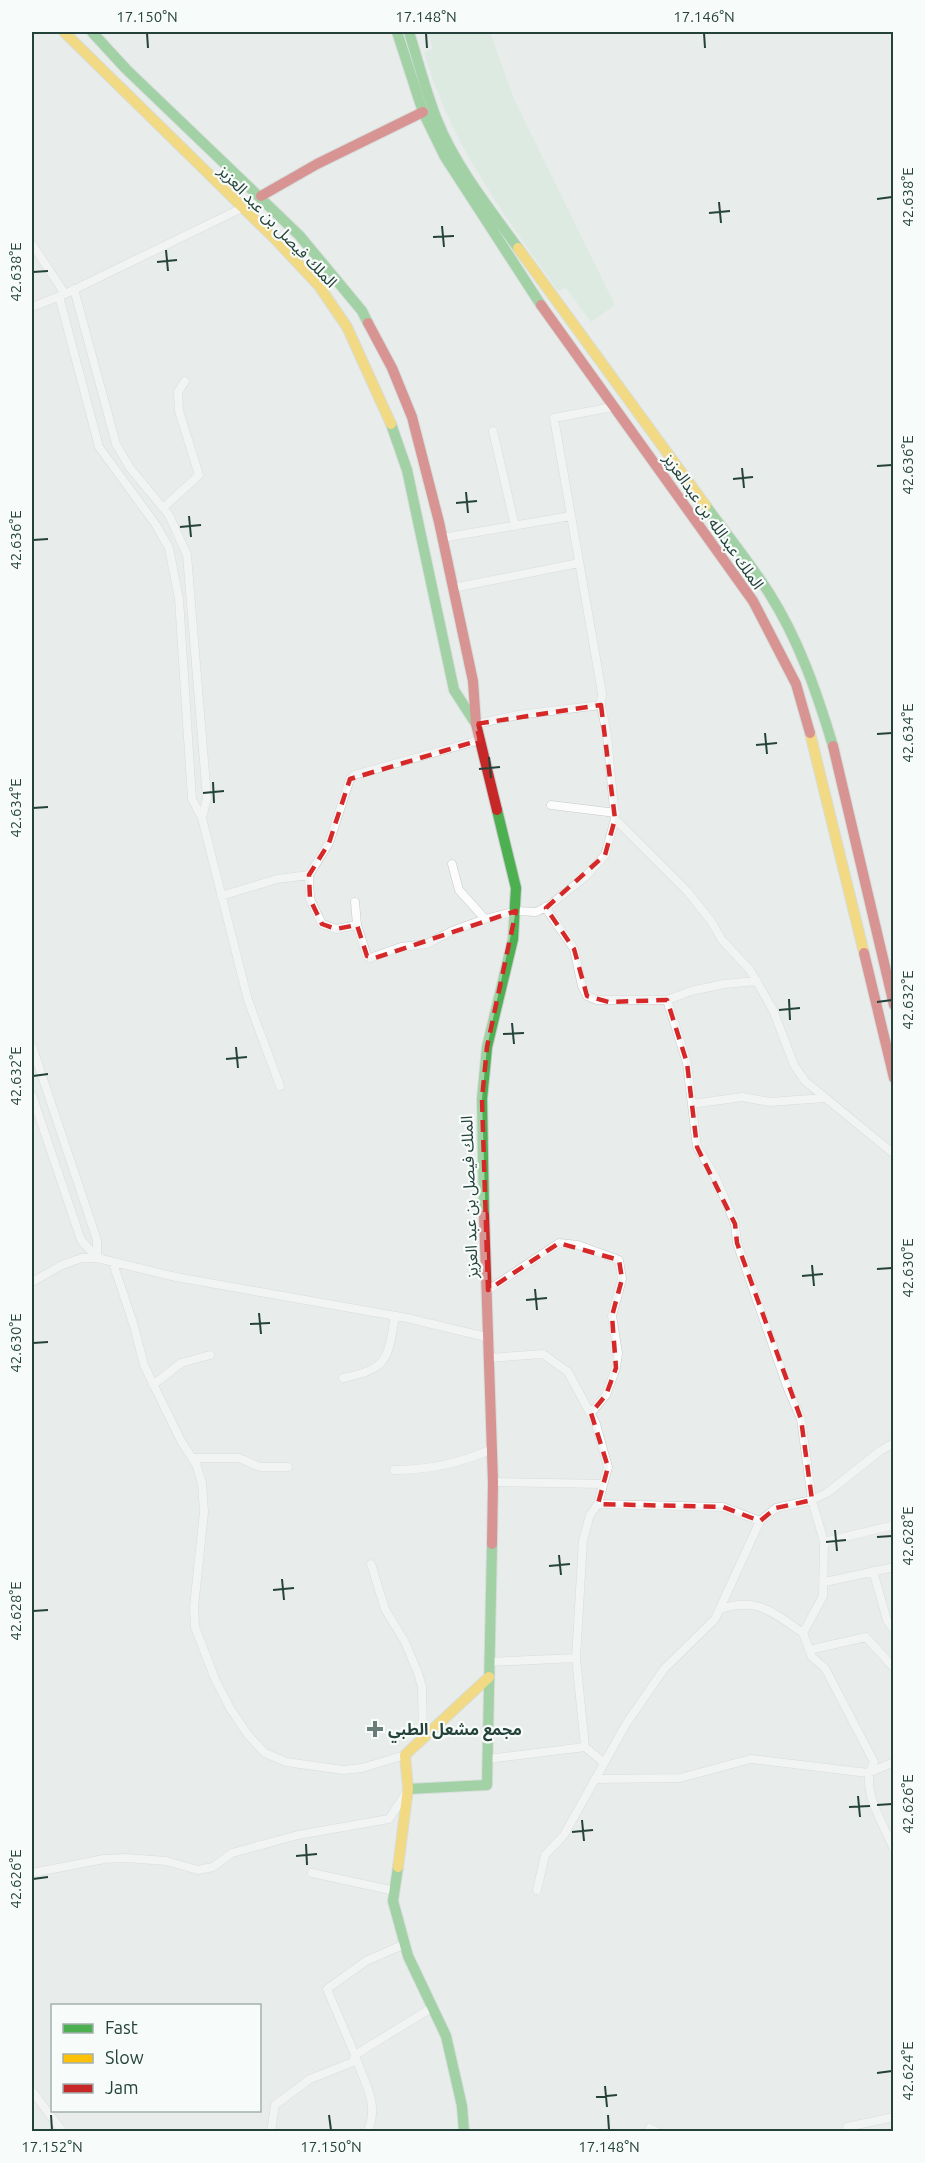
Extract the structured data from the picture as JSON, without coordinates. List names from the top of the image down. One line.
{"streets":{"street":["الملك فيصل بن عبد العزيز","الملك عبدالله بن عبدالعزيز"]},"places":{"health":["مجمع مشعل الطبي"]},"legend":["Fast","Slow","Jam"],"coordinates":["17.150°N","17.148°N","17.146°N","42.638°E","42.636°E","42.634°E","42.632°E","42.630°E","42.628°E","42.626°E","42.624°E","17.152°N"]}
